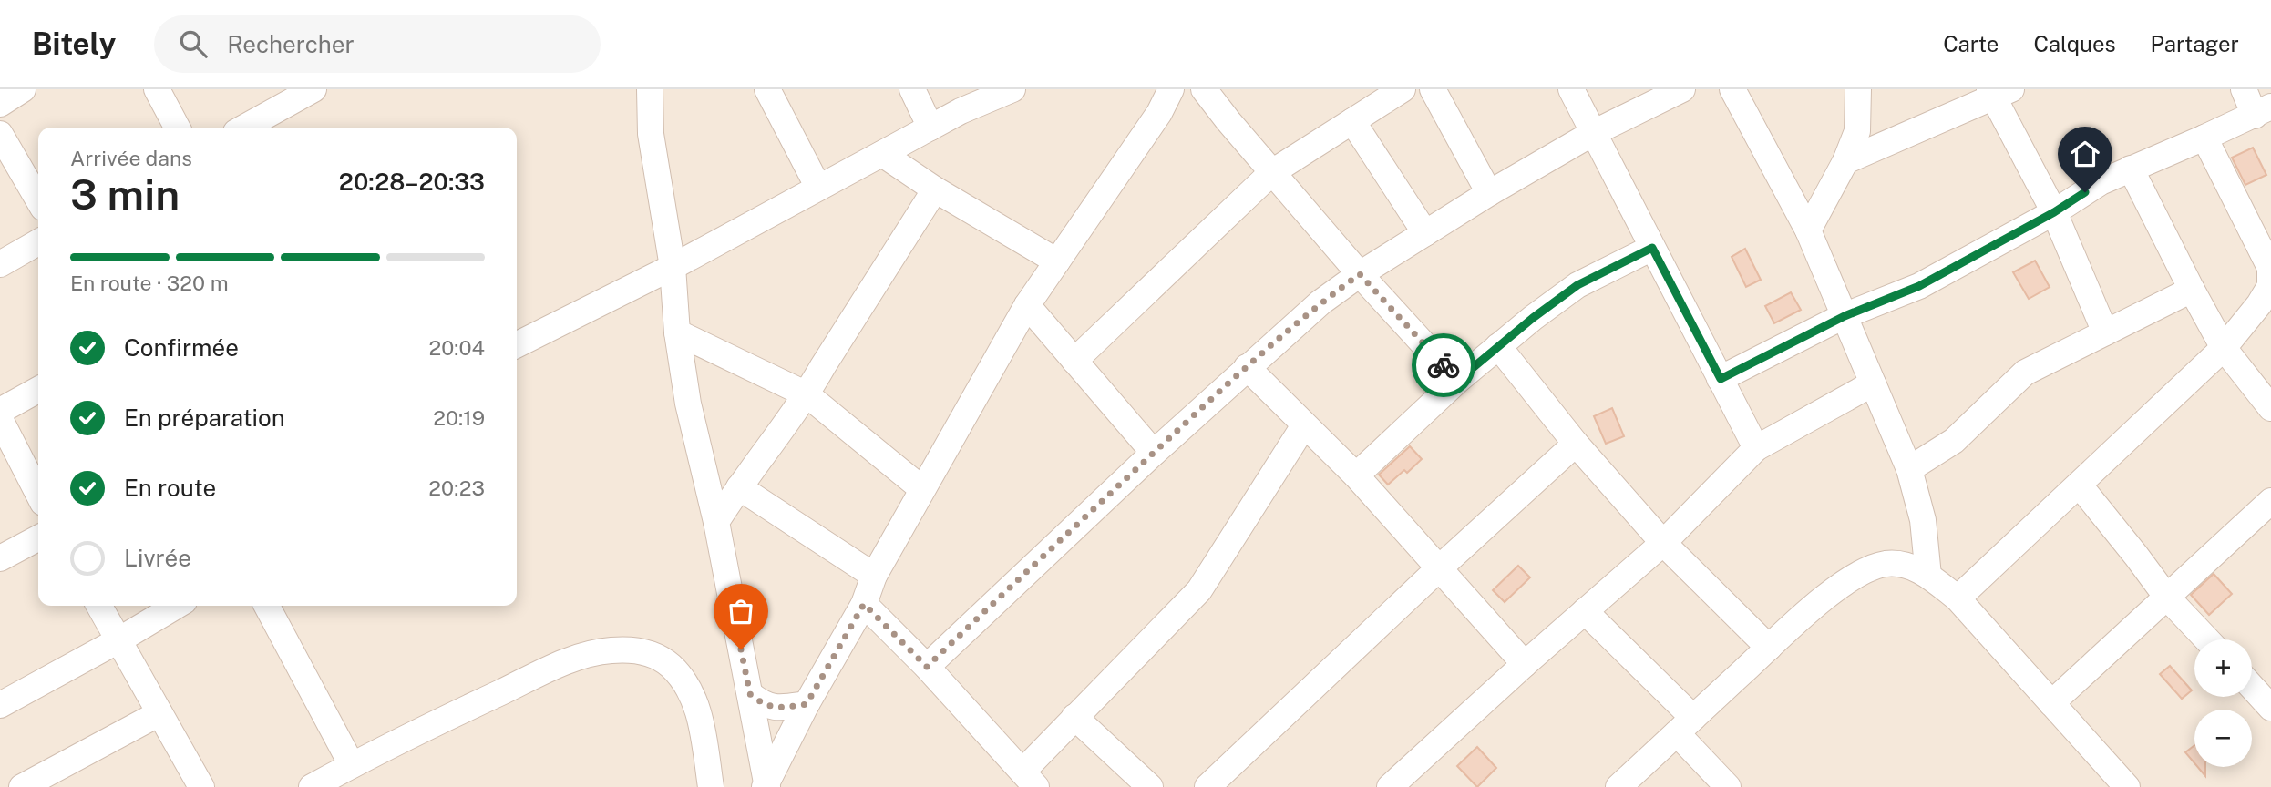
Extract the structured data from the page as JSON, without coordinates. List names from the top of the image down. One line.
{"page":{"header":"Bitely","search":"Rechercher","nav":["Carte","Calques","Partager"],"heading":["3 min","Arrivée dans","20:28–20:33"],"bar":"En route · 320 m","list":[["Confirmée","20:04"],["En préparation","20:19"],["En route","20:23"],"Livrée"],"map_buttons":["+","−"]}}
